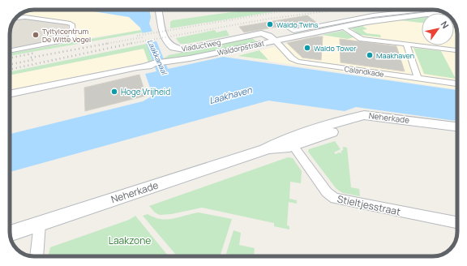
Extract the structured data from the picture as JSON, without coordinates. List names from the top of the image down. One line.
{"streets":{"main road":["Neherkade"],"street":["Viaductweg","Waldorpstraat","Calandkade","Stieltjesstraat"]},"crossings":[["Viaductweg","Waldorpstraat"],["Viaductweg","Calandkade"],["Waldorpstraat","Calandkade"],["Neherkade","Stieltjesstraat"]],"water":["Laakkanaal","Laakhaven"],"parks":["Laakzone"],"places":["Waldo Twins","Tyltylcentrum De Witte Vogel","Waldo Tower","Maakhaven","Hoge Vrijheid"],"north":"top right"}
